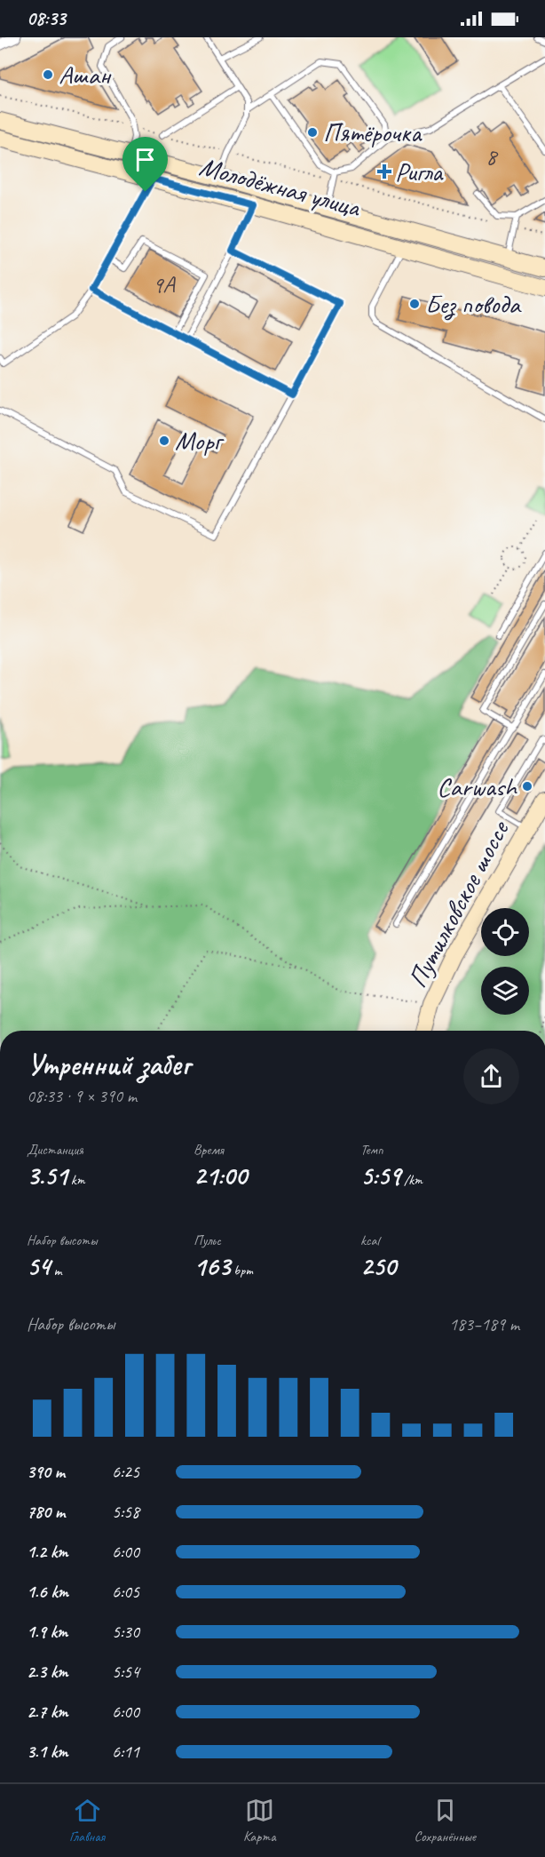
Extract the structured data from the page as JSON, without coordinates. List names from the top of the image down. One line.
{"streets":{"main road":["Молодёжная улица","Путилковское шоссе"]},"places":{"other":["Ашан","Пятёрочка","Без повода","Морг","Carwash"],"health":["Ригла"]},"house_numbers":["8","9А"],"page":{"status":"08:33","heading":["Утренний забег","08:33 · 9 × 390 m"],"stats":[["Дистанция","3.51 km"],["Время","21:00"],["Темп","5:59 /km"],["Набор высоты","54 m"],["Пульс","163 bpm"],["kcal","250"]],"chart":["Набор высоты","183–189 m"],"list":[{"name":"390 m","note":"6:25"},{"name":"780 m","note":"5:58"},{"name":"1.2 km","note":"6:00"},{"name":"1.6 km","note":"6:05"},{"name":"1.9 km","note":"5:30"},{"name":"2.3 km","note":"5:54"},{"name":"2.7 km","note":"6:00"},{"name":"3.1 km","note":"6:11"}],"tabs":["Главная","Карта","Сохранённые"]}}
